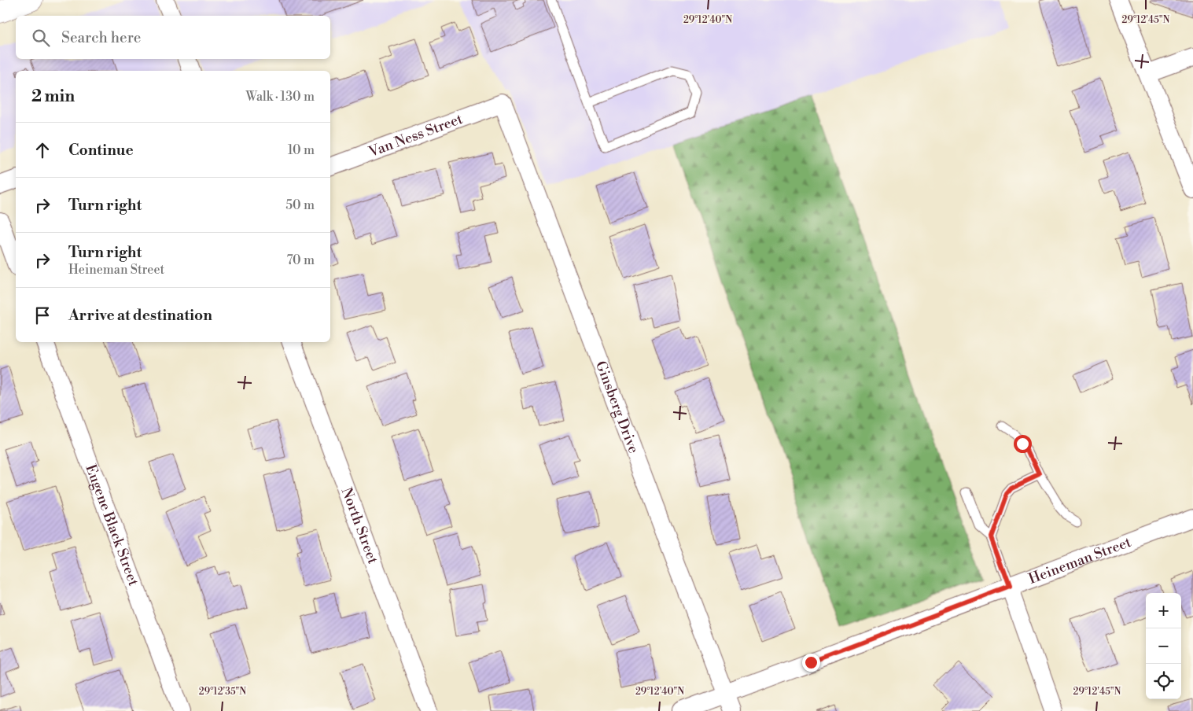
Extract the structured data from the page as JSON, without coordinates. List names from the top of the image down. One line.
{"streets":{"street":["Van Ness Street","Ginsberg Drive","Eugene Black Street","North Street","Heineman Street"]},"crossings":[["Van Ness Street","Ginsberg Drive"],["Ginsberg Drive","Heineman Street"]],"page":{"search":"Search here","heading":["2 min","Walk · 130 m"],"list":[["Continue","10 m"],["Turn right","50 m"],["Turn right","Heineman Street","70 m"],"Arrive at destination"],"map_buttons":["+","−"]},"coordinates":["29°12'40\"N","29°12'45\"N","29°12'35\"N"]}
